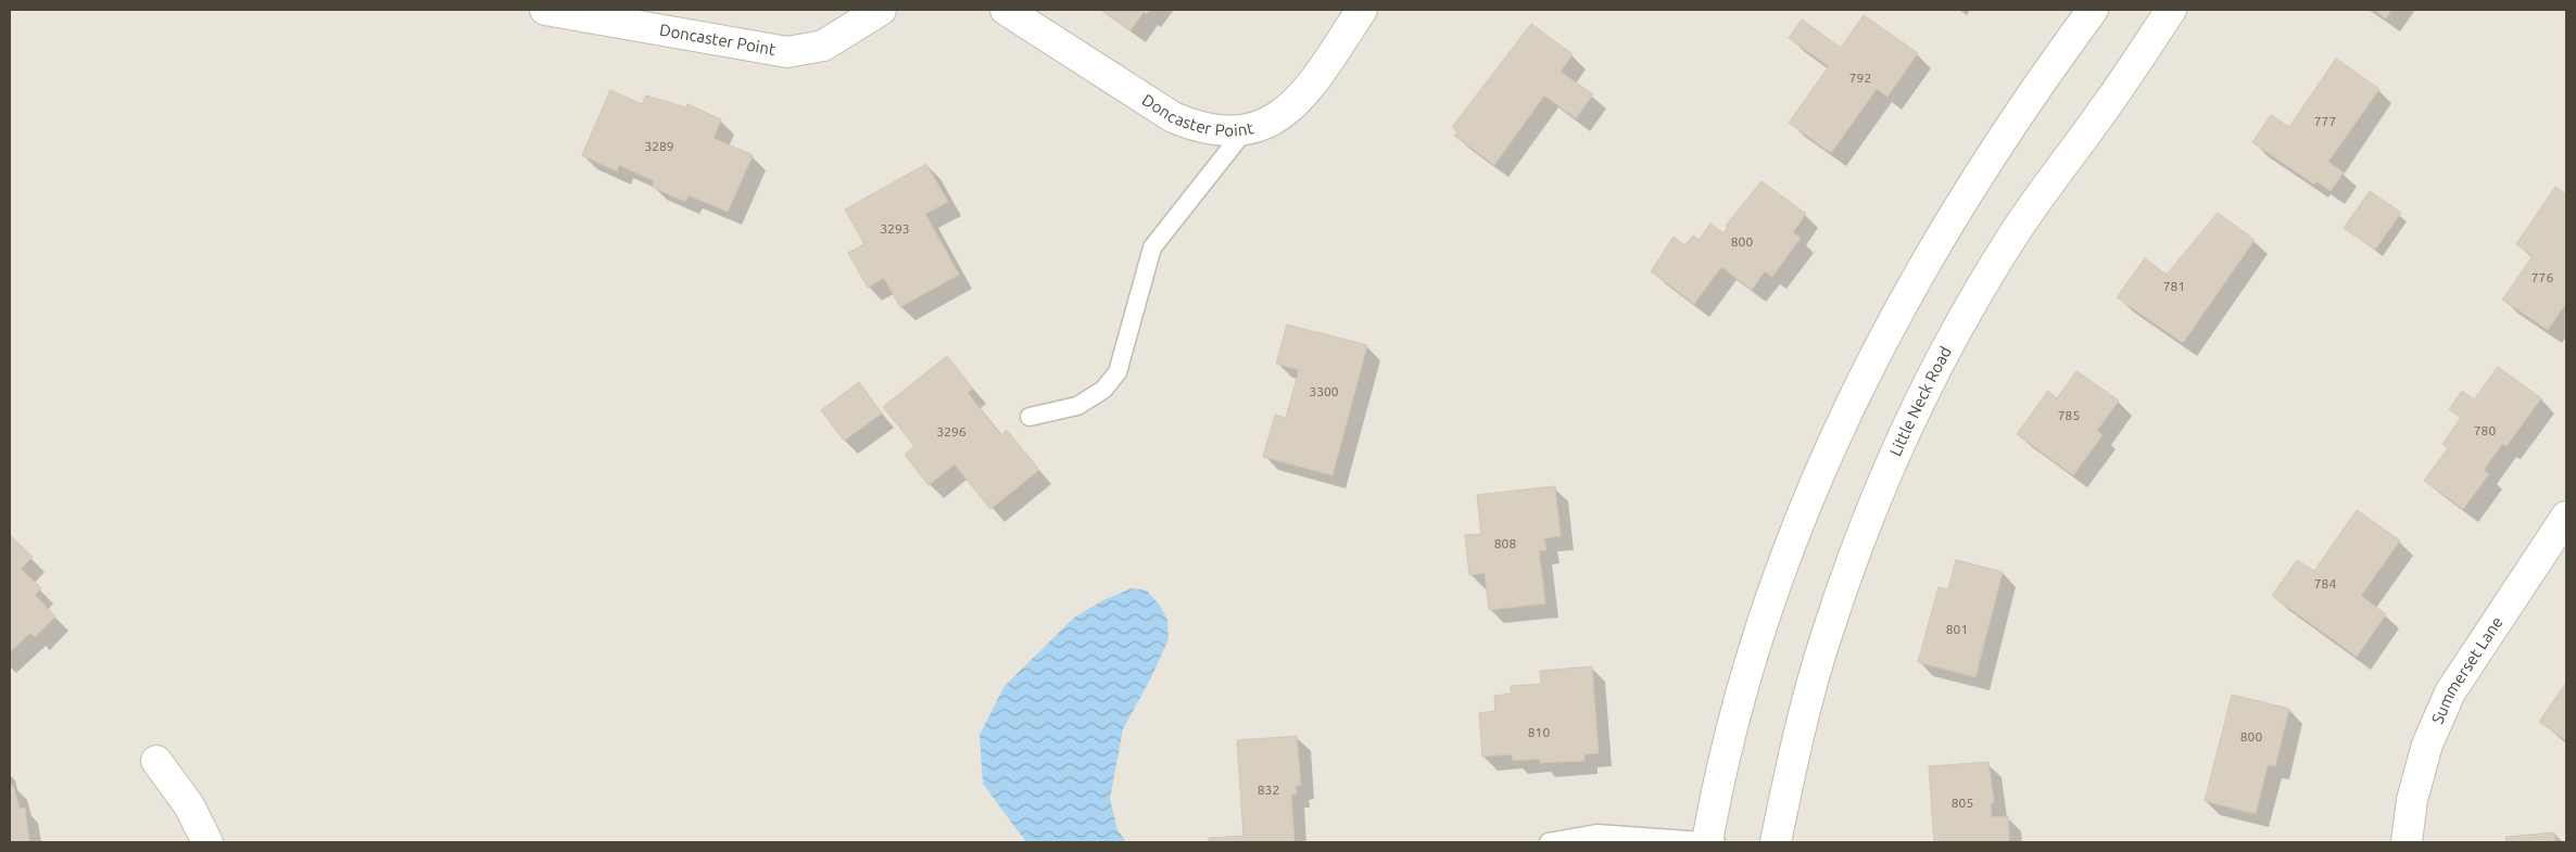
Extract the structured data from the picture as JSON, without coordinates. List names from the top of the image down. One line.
{"streets":{"street":["Doncaster Point","Little Neck Road","Summerset Lane"]},"house_numbers":["792","777","3289","3293","800","776","781","3300","785","780","3296","808","784","801","810","800","832","805"]}
